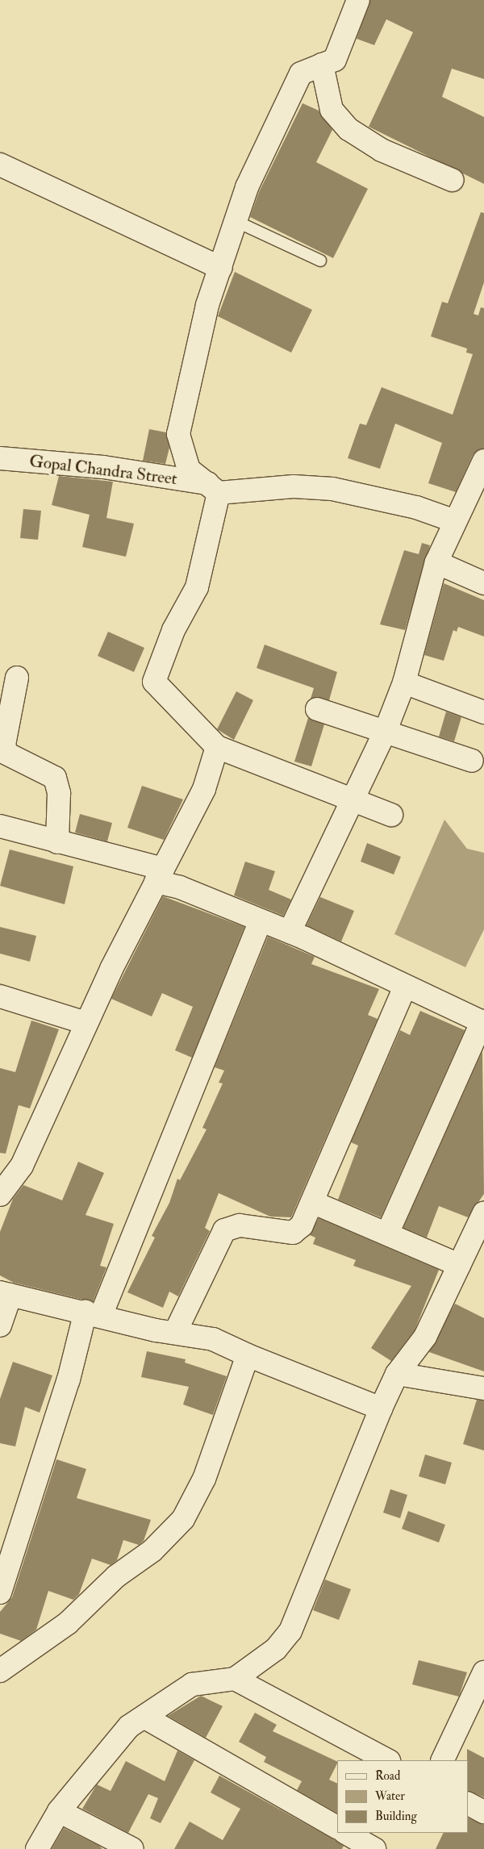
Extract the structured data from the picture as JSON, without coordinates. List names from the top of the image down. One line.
{"streets":{"street":["Gopal Chandra Street"]},"legend":["Road","Water","Building"]}
